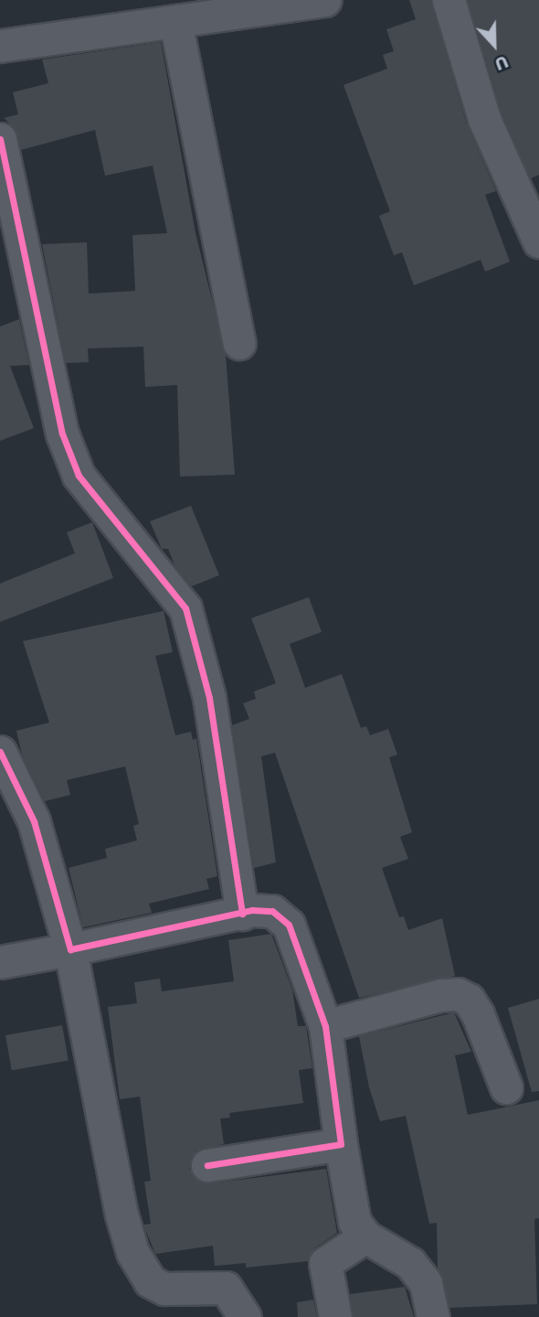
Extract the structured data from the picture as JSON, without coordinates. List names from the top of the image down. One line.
{"north":"bottom"}
